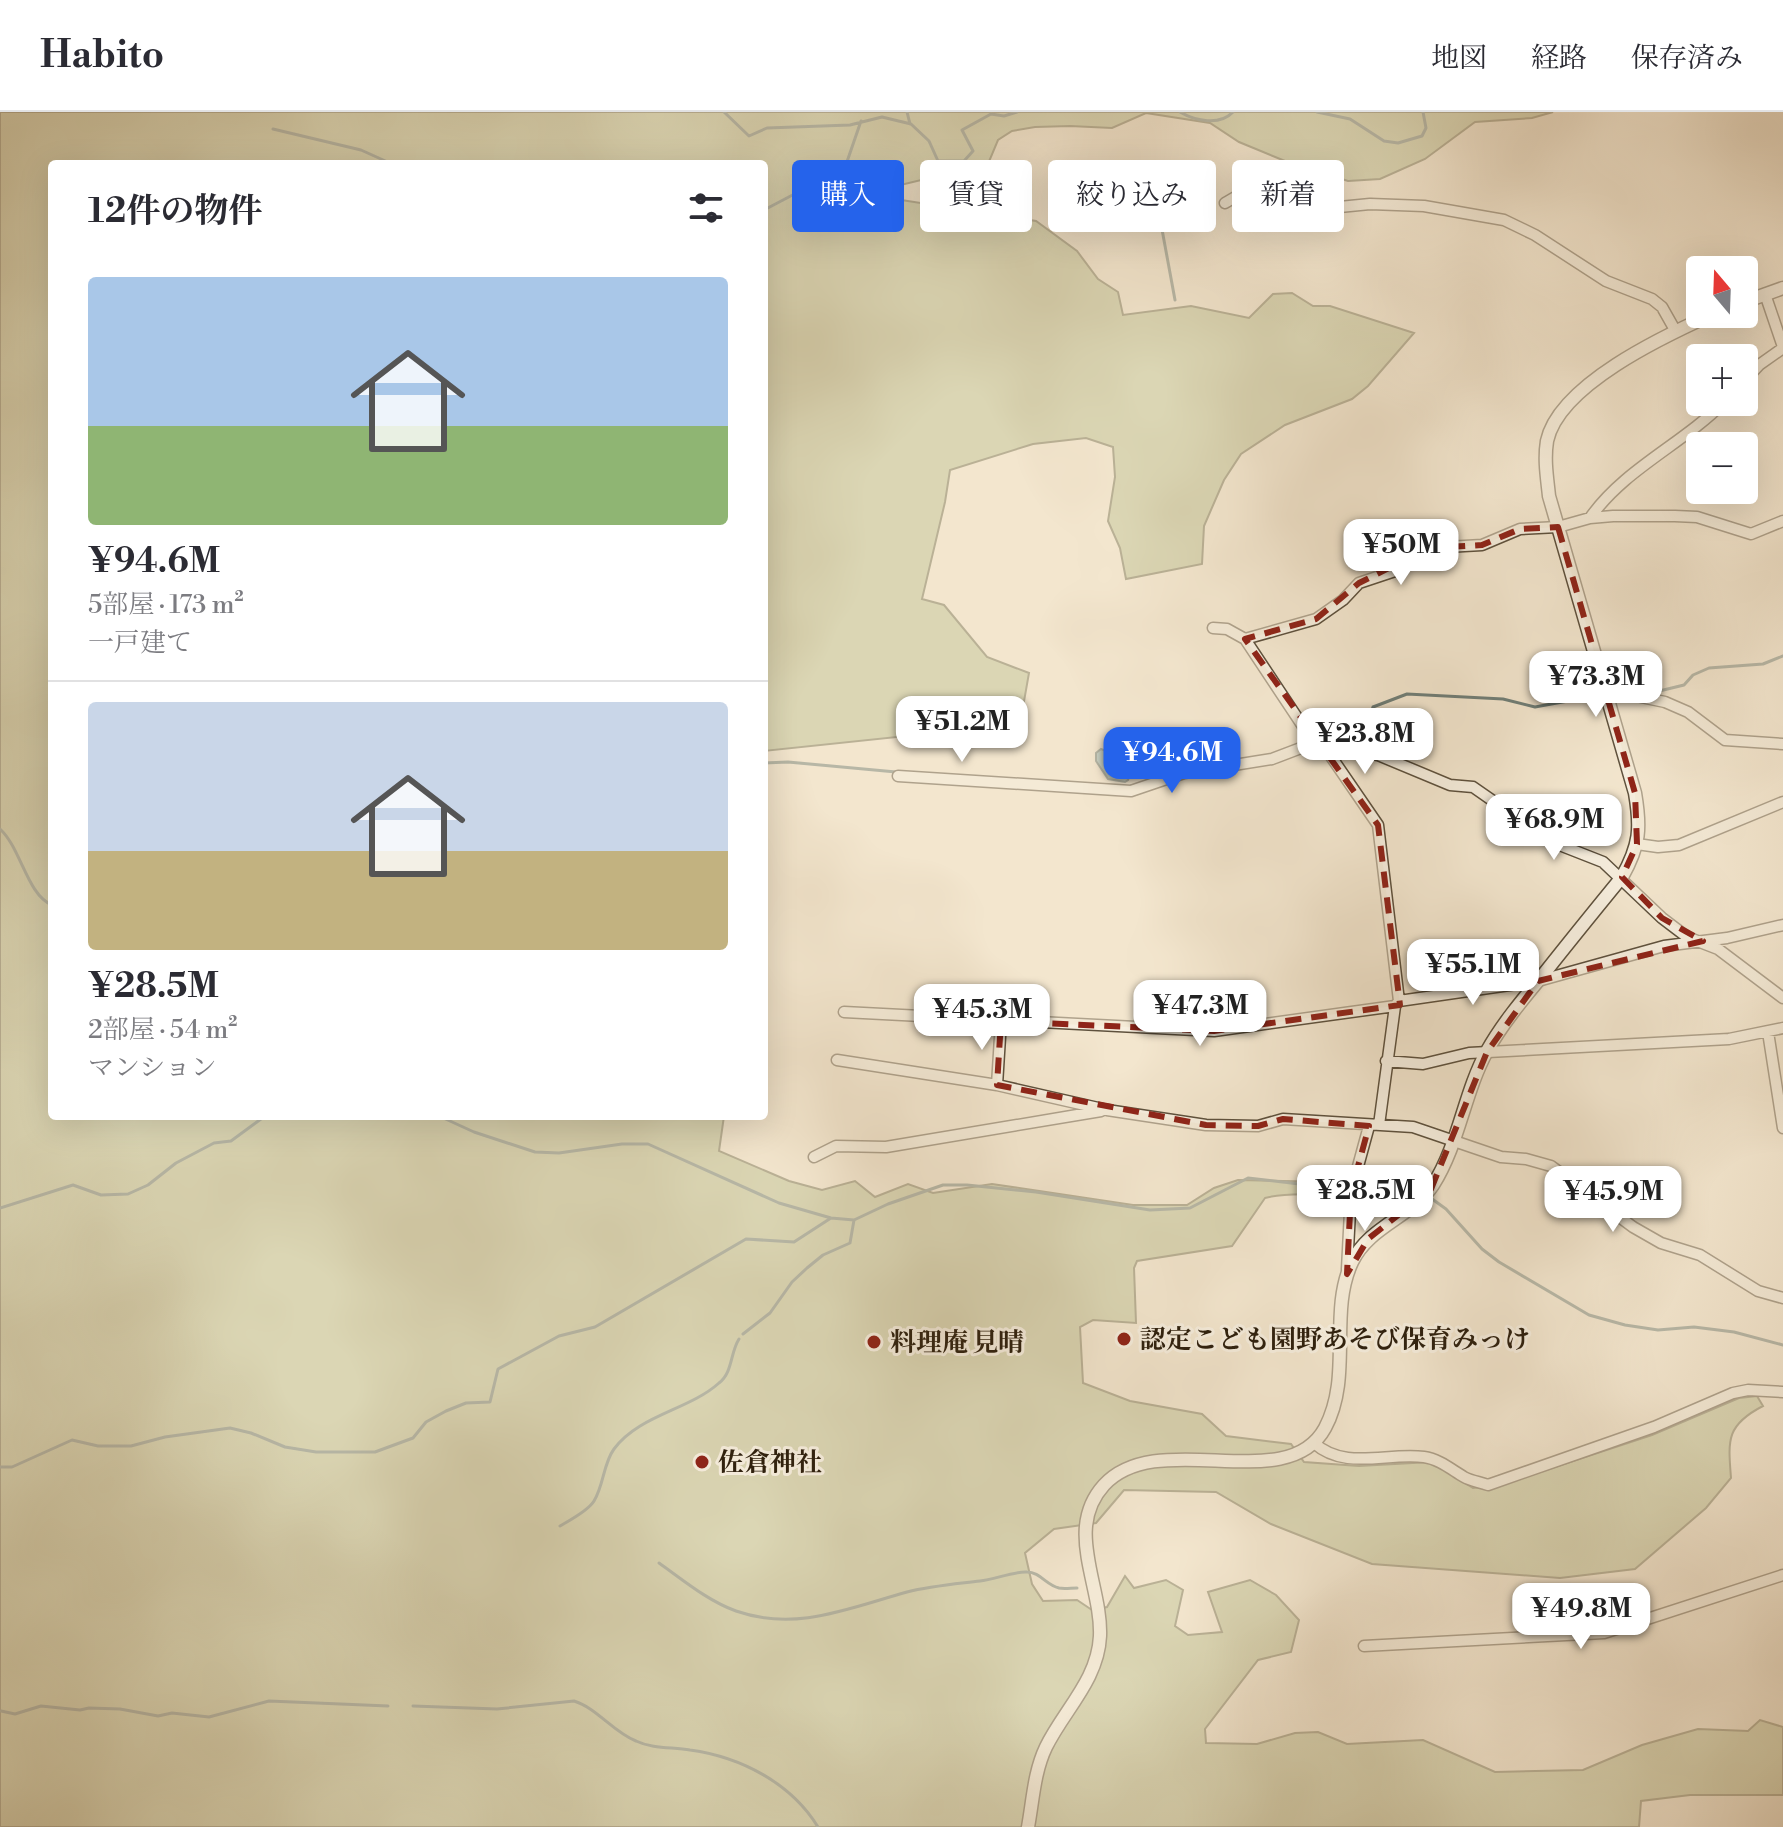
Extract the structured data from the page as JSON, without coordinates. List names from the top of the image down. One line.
{"places":["認定こども園野あそび保育みっけ","料理庵 見晴","佐倉神社"],"north":"top","page":{"header":"Habito","nav":["地図","経路","保存済み"],"chip":["購入","賃貸","絞り込み","新着"],"heading":"12件の物件","map_buttons":["+","−"],"list":[{"name":"¥94.6M","note":"5部屋 · 173 m² · 一戸建て"},{"name":"¥28.5M","note":"2部屋 · 54 m² · マンション"}],"price":["¥50M","¥73.3M","¥51.2M","¥23.8M","¥94.6M","¥68.9M","¥55.1M","¥47.3M","¥45.3M","¥28.5M","¥45.9M","¥49.8M"]}}
